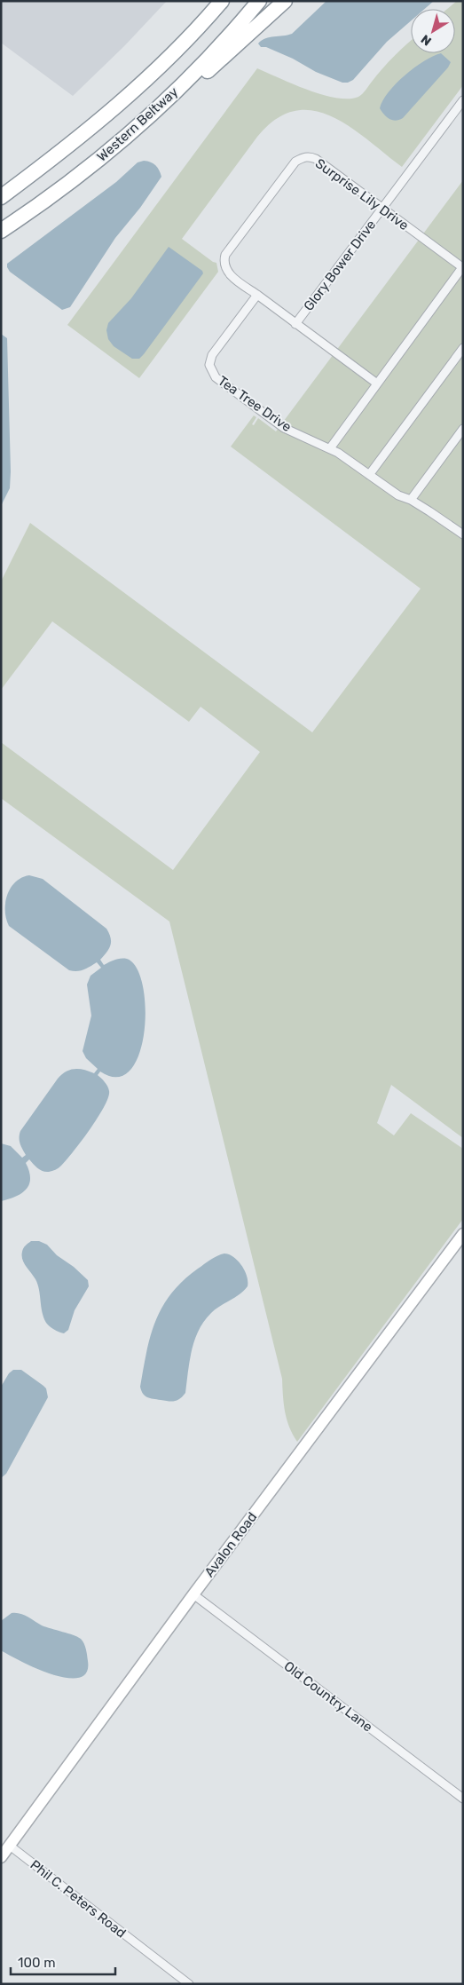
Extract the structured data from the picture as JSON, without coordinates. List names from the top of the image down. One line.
{"streets":{"highway":["Western Beltway"],"main road":["Avalon Road"],"street":["Surprise Lily Drive","Glory Bower Drive","Tea Tree Drive","Old Country Lane","Phil C. Peters Road"]},"crossings":[["Surprise Lily Drive","Glory Bower Drive"],["Surprise Lily Drive","Tea Tree Drive"],["Avalon Road","Old Country Lane"],["Avalon Road","Phil C. Peters Road"]],"scale_bar":"100 m","north":"bottom left"}
